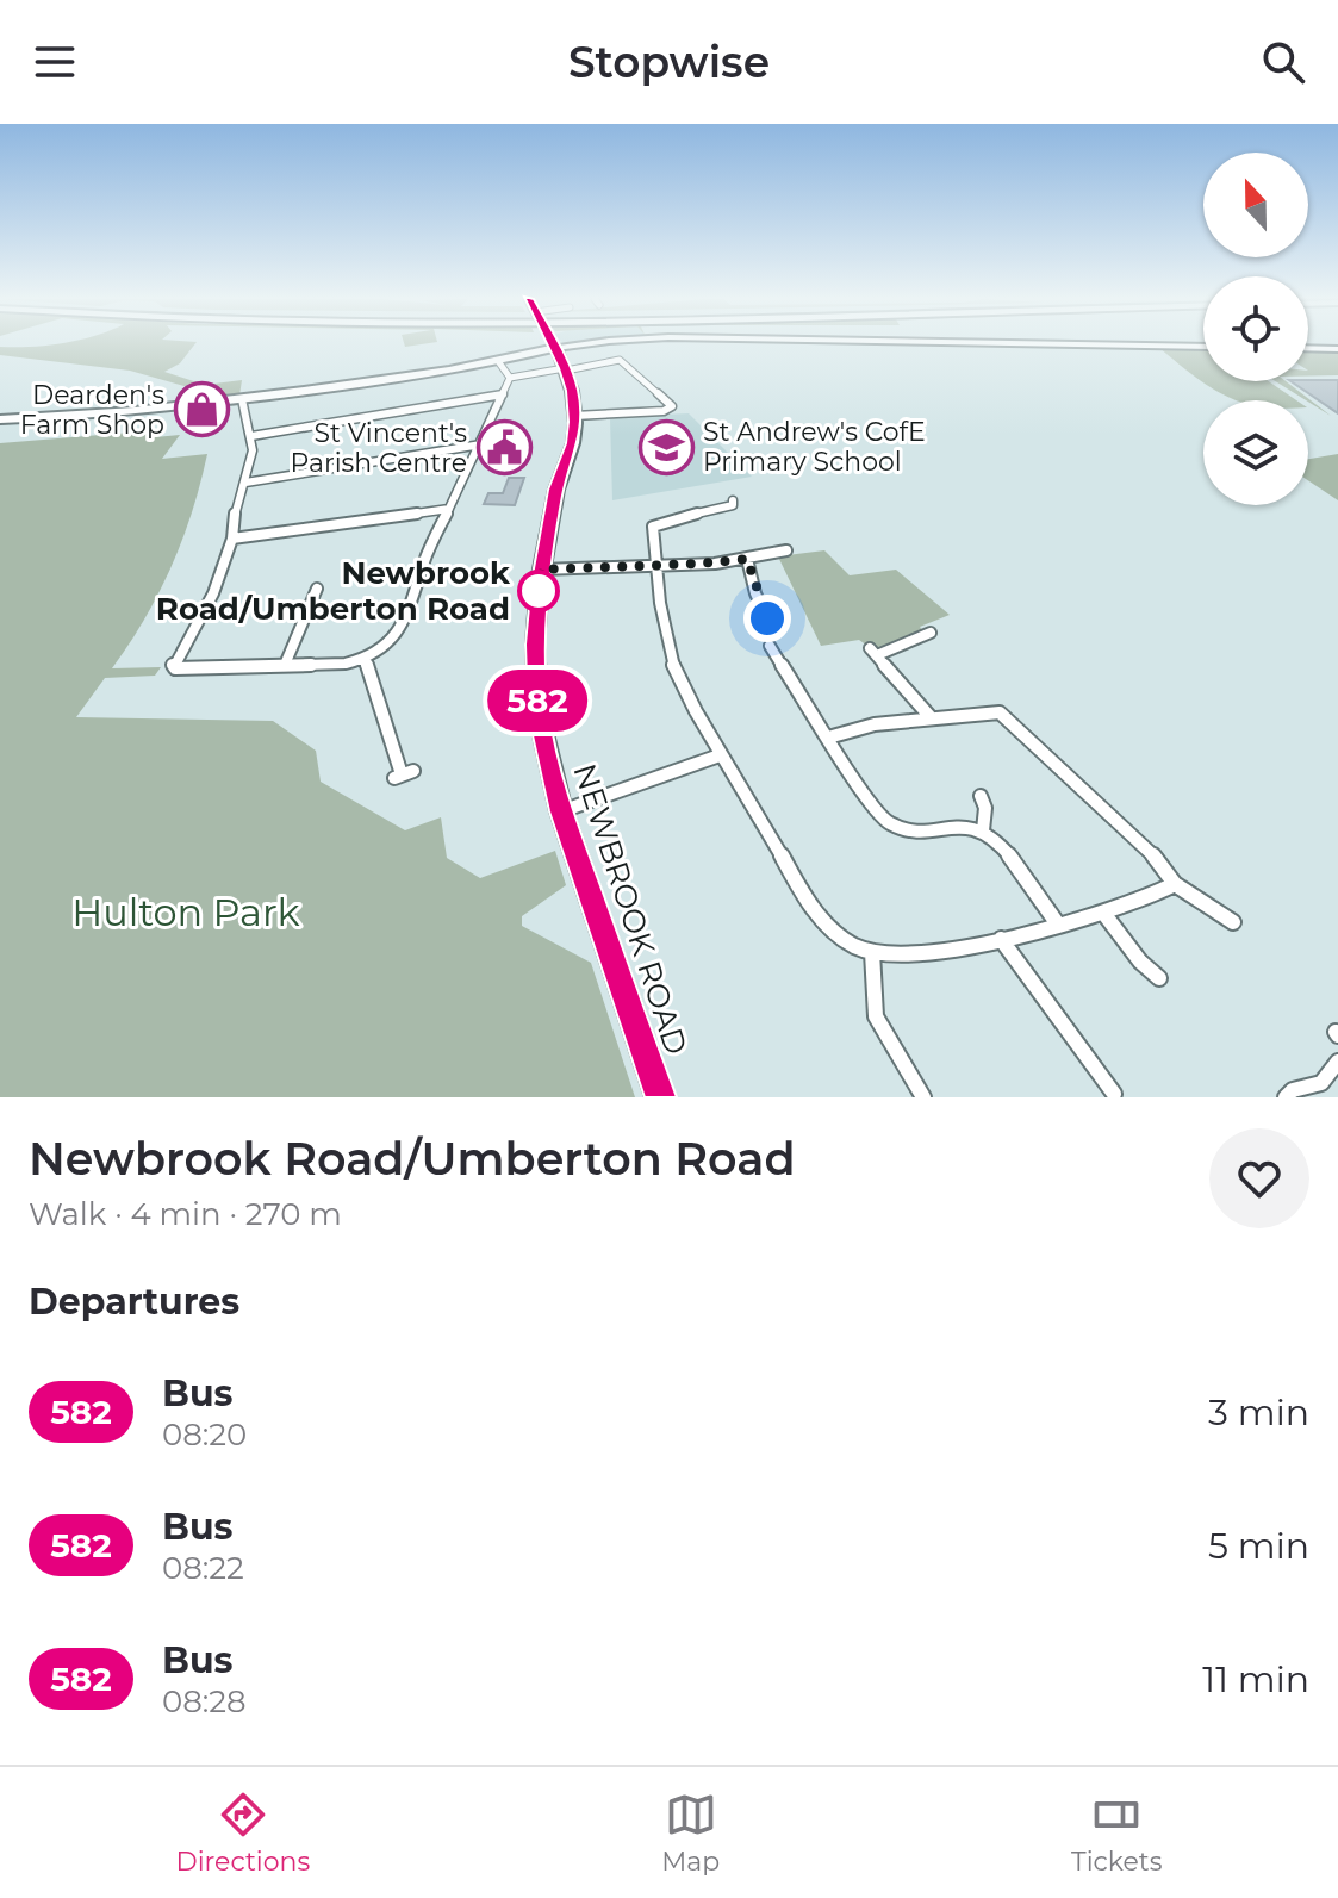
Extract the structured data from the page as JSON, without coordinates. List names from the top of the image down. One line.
{"streets":{"highway":["NEWBROOK ROAD"]},"parks":["Hulton Park"],"places":{"shop":["Dearden's Farm Shop"],"school or university":["St Andrew's CofE Primary School"],"public building":["St Vincent's Parish Centre"],"other":["Newbrook Road/Umberton Road"]},"lines":["bus line 582"],"north":"top","page":{"header":"Stopwise","on_map":"582","heading":[["Newbrook Road/Umberton Road","Walk · 4 min · 270 m"],"Departures"],"list":[{"mark":"582","name":"Bus","note":"08:20","value":"3 min"},{"mark":"582","name":"Bus","note":"08:22","value":"5 min"},{"mark":"582","name":"Bus","note":"08:28","value":"11 min"}],"tabs":["Directions","Map","Tickets"]}}
